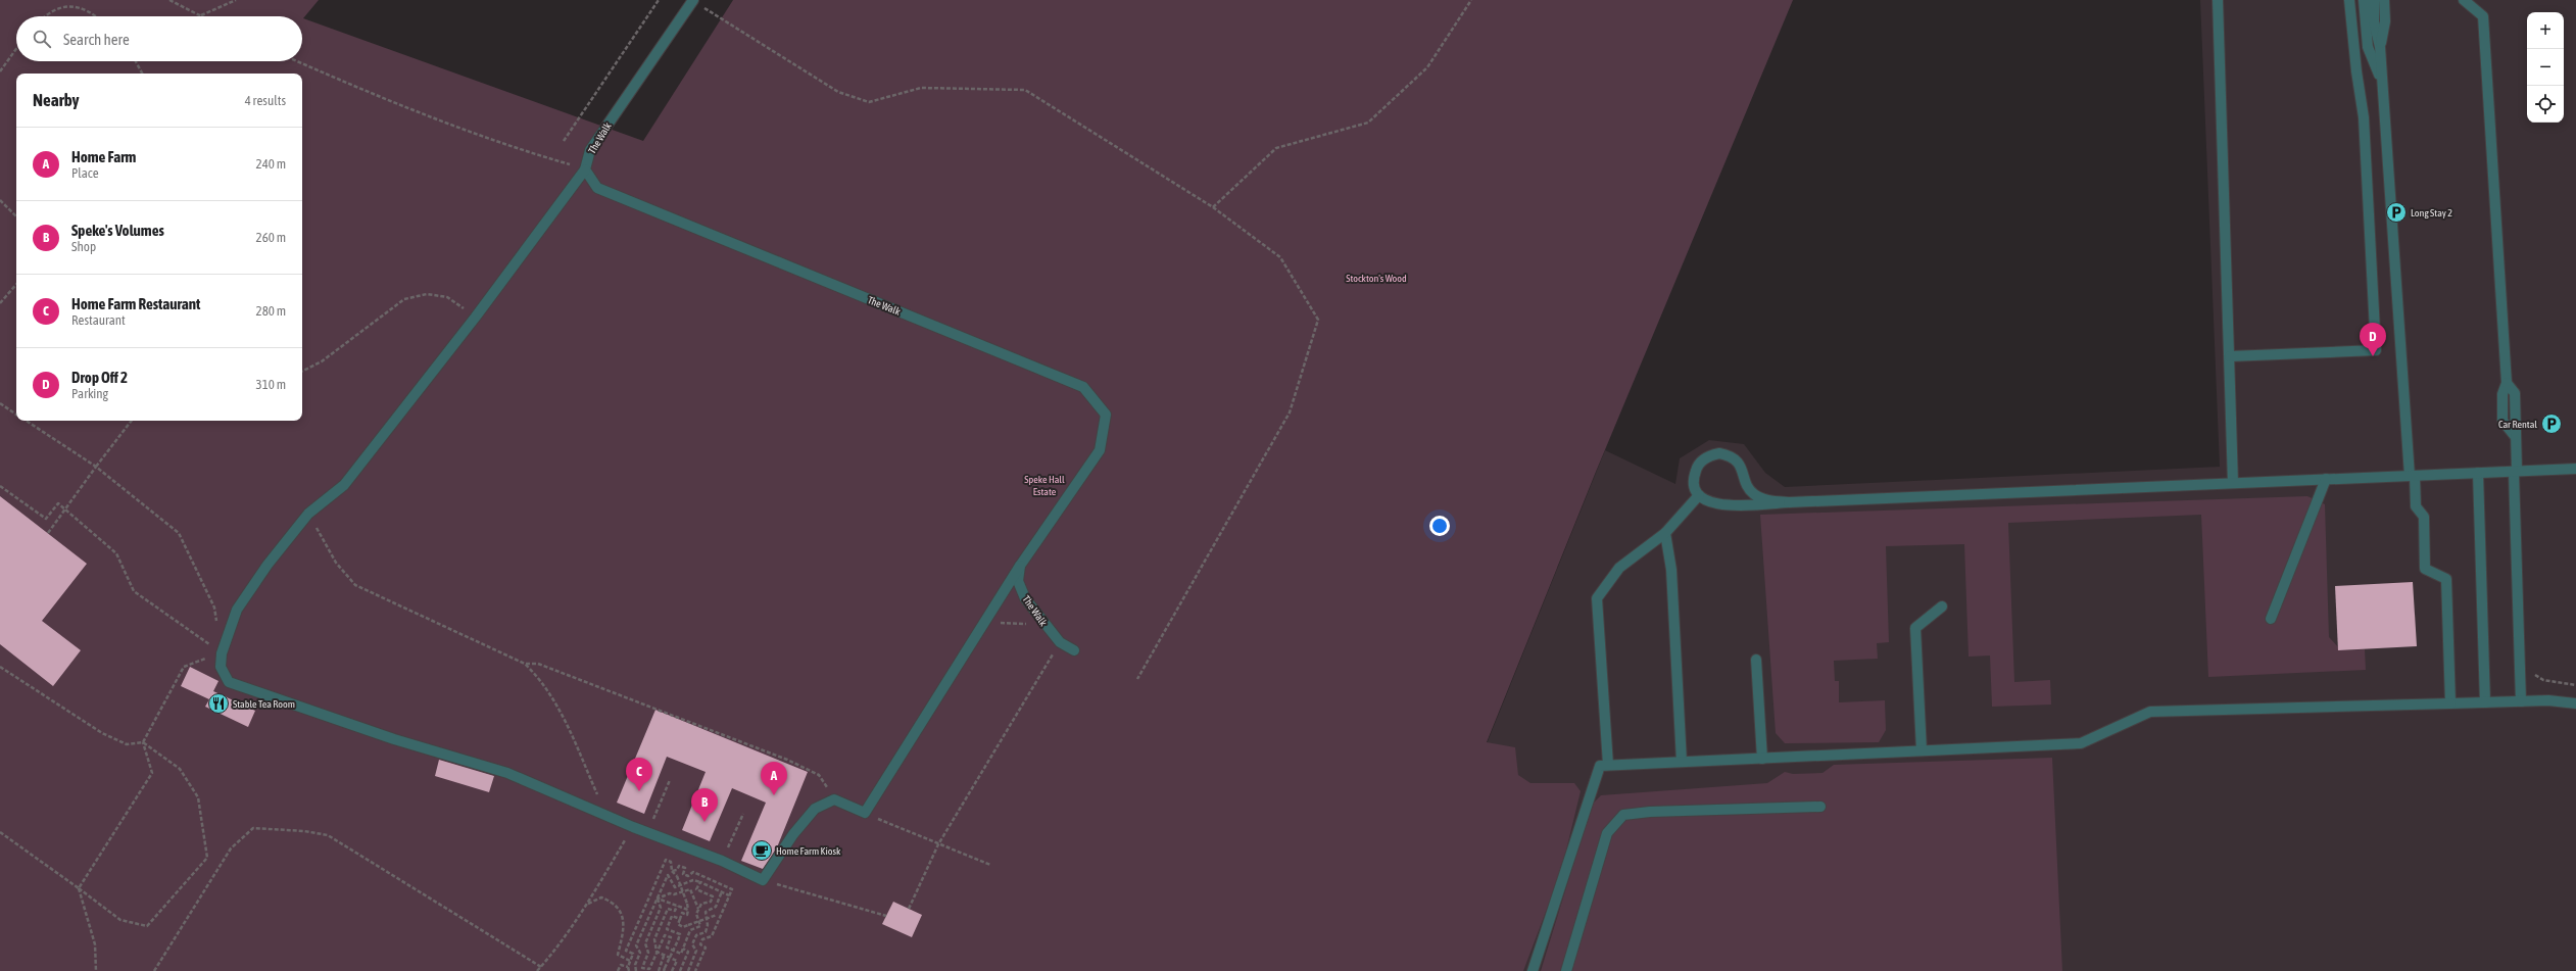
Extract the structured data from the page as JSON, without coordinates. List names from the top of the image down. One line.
{"streets":{"street":["The Walk"]},"parks":["Stockton's Wood","Speke Hall Estate"],"places":{"parking":["Long Stay 2","Car Rental"],"restaurant":["Stable Tea Room"],"cafe":["Home Farm Kiosk"]},"page":{"map_buttons":["+","−"],"search":"Search here","heading":["Nearby","4 results"],"list":[{"mark":"A","name":"Home Farm","note":"Place","value":"240 m"},{"mark":"B","name":"Speke's Volumes","note":"Shop","value":"260 m"},{"mark":"C","name":"Home Farm Restaurant","note":"Restaurant","value":"280 m"},{"mark":"D","name":"Drop Off 2","note":"Parking","value":"310 m"}],"pins":["D","C","A","B"]}}
